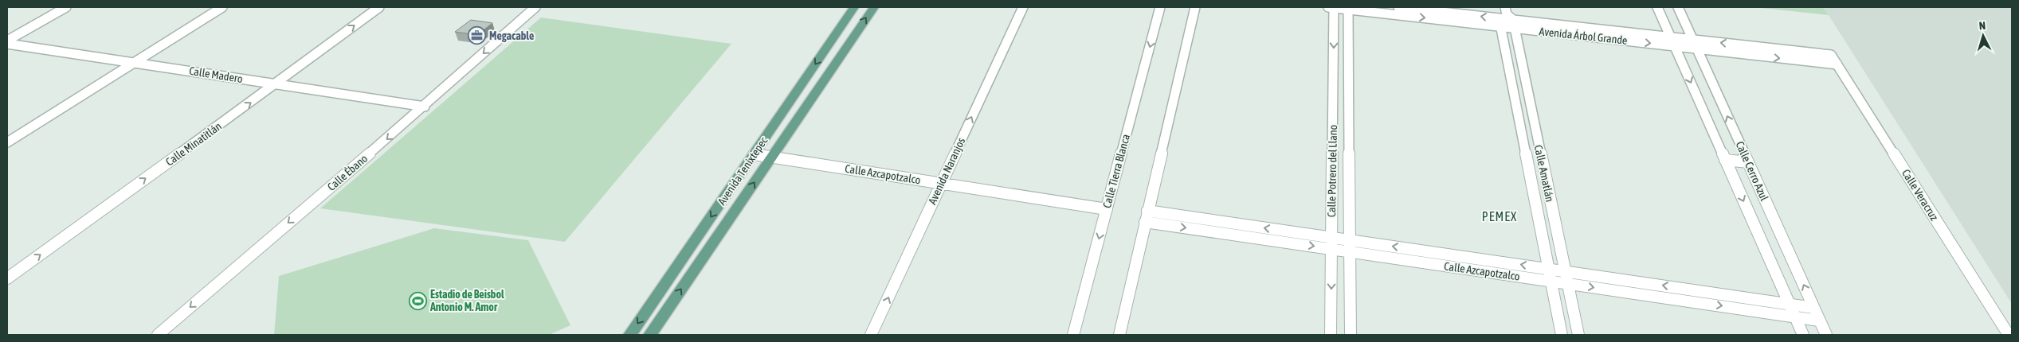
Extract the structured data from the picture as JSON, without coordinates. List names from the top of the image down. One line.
{"streets":{"main road":["Avenida Tenixtepec"],"street":["Avenida Árbol Grande","Calle Madero","Calle Minatitlán","Avenida Naranjos","Calle Tierra Blanca","Calle Potrero del Llano","Calle Cerro Azul","Calle Ébano","Calle Amatlán","Calle Azcapotzalco","Calle Veracruz"]},"crossings":[["Avenida Árbol Grande","Calle Potrero del Llano"],["Avenida Árbol Grande","Calle Cerro Azul"],["Avenida Árbol Grande","Calle Amatlán"],["Avenida Árbol Grande","Calle Veracruz"],["Calle Madero","Calle Minatitlán"],["Calle Madero","Calle Ébano"],["Avenida Tenixtepec","Calle Azcapotzalco"],["Avenida Naranjos","Calle Azcapotzalco"],["Calle Tierra Blanca","Calle Azcapotzalco"],["Calle Potrero del Llano","Calle Azcapotzalco"],["Calle Cerro Azul","Calle Azcapotzalco"],["Calle Amatlán","Calle Azcapotzalco"]],"one_way":["Calle Minatitlán","Avenida Naranjos","Calle Ébano"],"districts":["PEMEX"],"places":{"office":["Megacable"],"sports":["Estadio de Beisbol Antonio M. Amor"]},"north":"top"}
